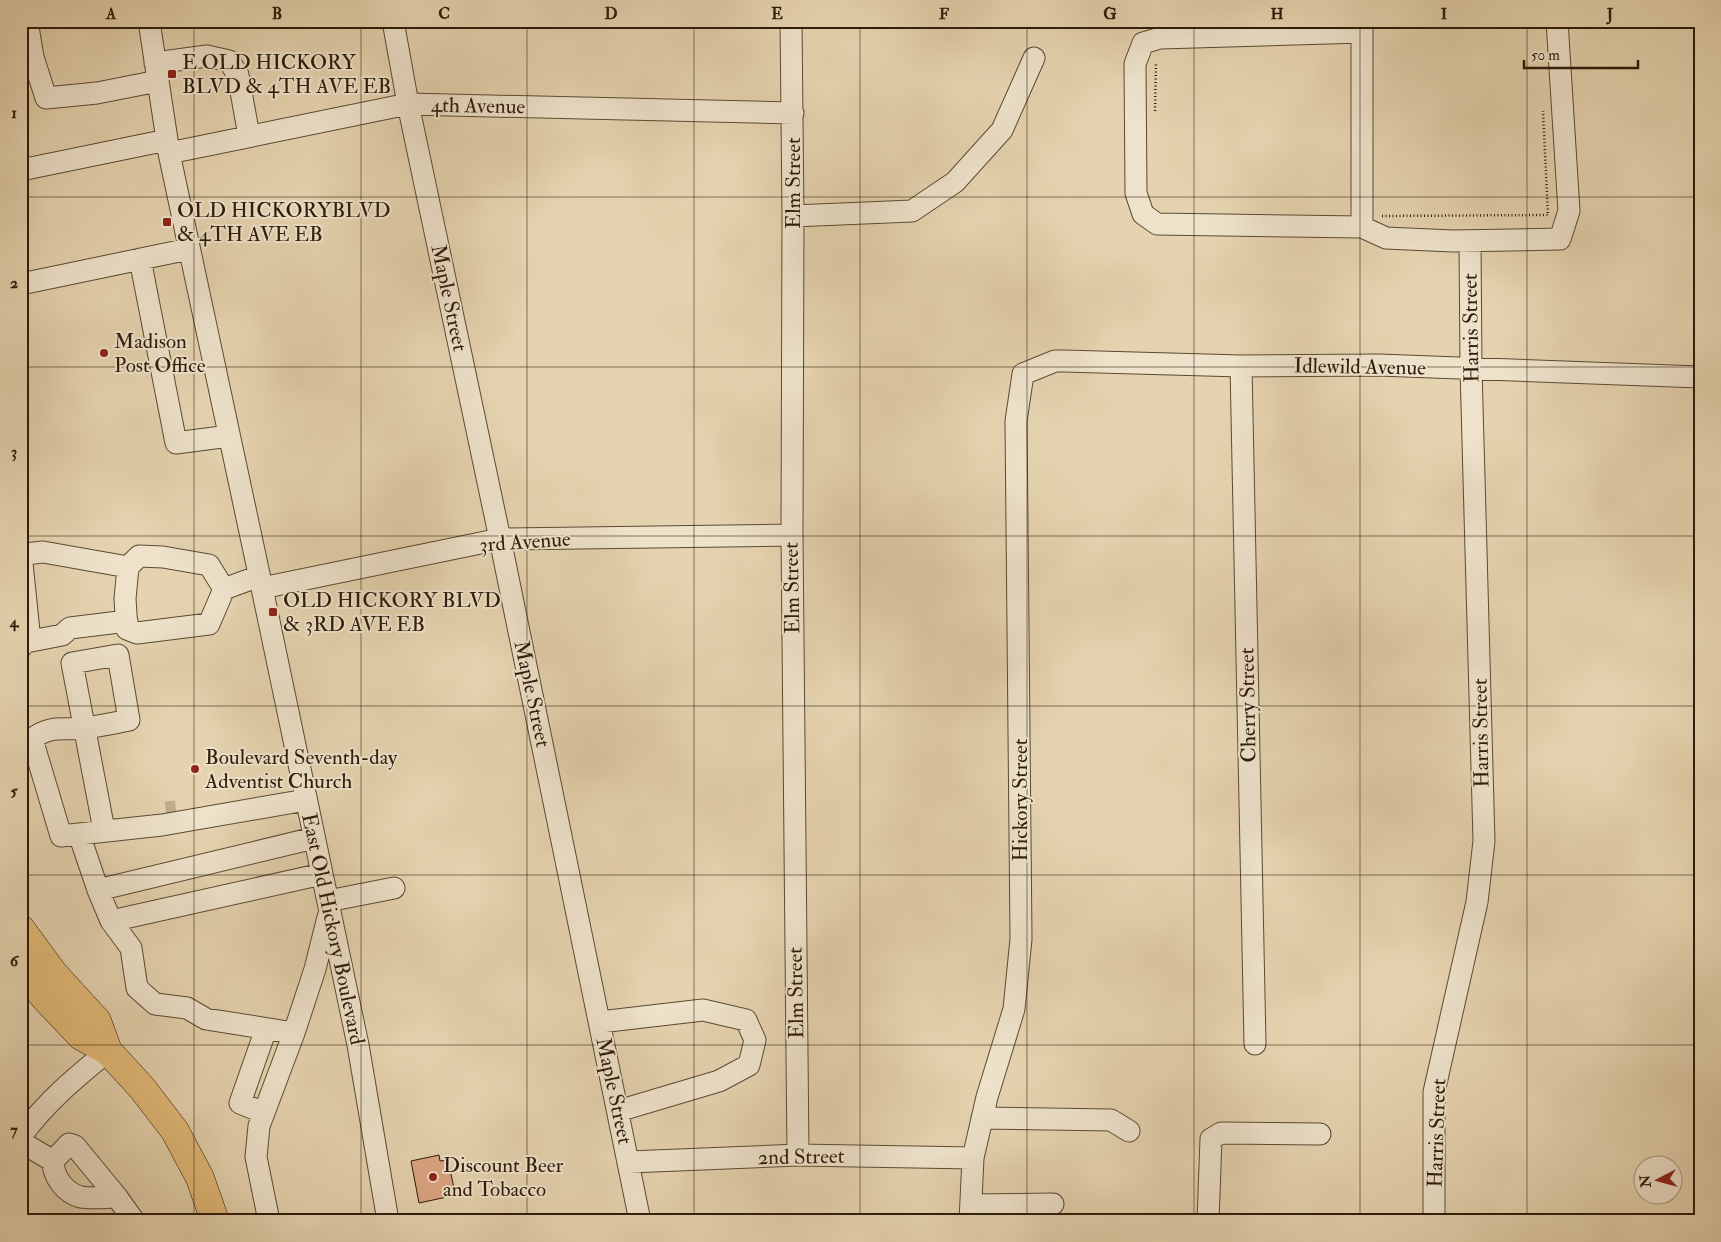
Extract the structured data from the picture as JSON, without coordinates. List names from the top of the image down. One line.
{"streets":{"street":["4th Avenue","Elm Street","Maple Street","Harris Street","Idlewild Avenue","3rd Avenue","Cherry Street","Hickory Street","East Old Hickory Boulevard","2nd Street"]},"crossings":[["4th Avenue","Elm Street"],["4th Avenue","Maple Street"],["4th Avenue","East Old Hickory Boulevard"],["Elm Street","3rd Avenue"],["Elm Street","2nd Street"],["Maple Street","3rd Avenue"],["Maple Street","2nd Street"],["Harris Street","Idlewild Avenue"],["Idlewild Avenue","Cherry Street"],["Idlewild Avenue","Hickory Street"],["3rd Avenue","East Old Hickory Boulevard"],["Hickory Street","2nd Street"]],"places":{"transit":["E OLD HICKORY BLVD & 4TH AVE EB","OLD HICKORYBLVD & 4TH AVE EB","OLD HICKORY BLVD & 3RD AVE EB"],"other":["Madison Post Office","Boulevard Seventh-day Adventist Church","Discount Beer and Tobacco"]},"scale_bar":"50 m","north":"left","grid":{"columns":["A","B","C","D","E","F","G","H","I","J"],"rows":["1","2","3","4","5","6","7"]}}
